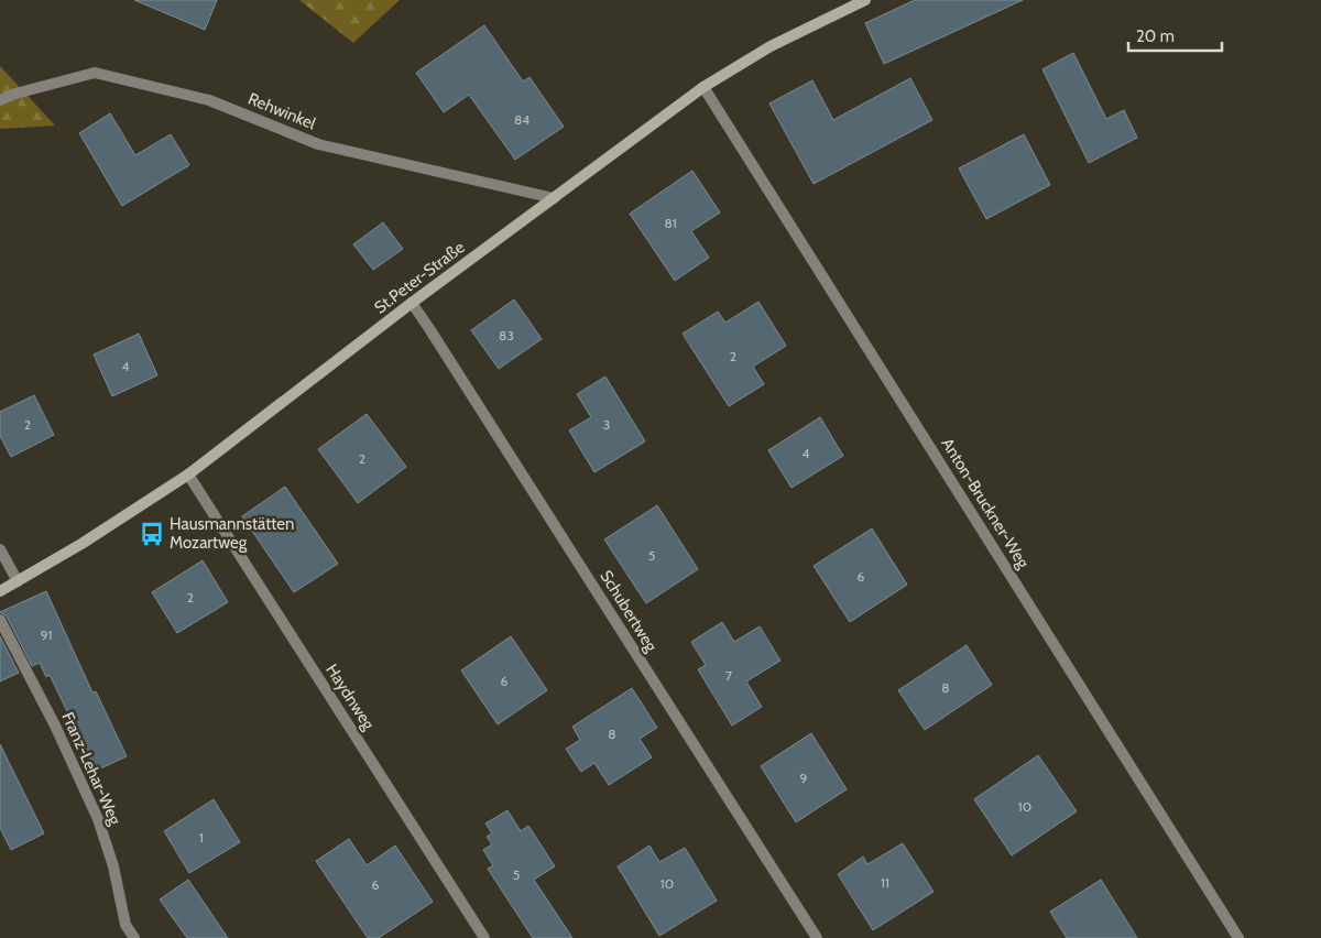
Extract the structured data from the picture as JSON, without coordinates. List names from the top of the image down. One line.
{"streets":{"main road":["St.Peter-Straße"],"street":["Rehwinkel","Anton-Bruckner-Weg","Schubertweg","Haydnweg","Franz-Lehar-Weg"]},"crossings":[["Rehwinkel","St.Peter-Straße"],["St.Peter-Straße","Anton-Bruckner-Weg"],["St.Peter-Straße","Schubertweg"],["St.Peter-Straße","Haydnweg"]],"places":{"bus stop":["Hausmannstätten Mozartweg"]},"house_numbers":["84","81","83","2","4","2","3","4","2","5","6","2","91","7","6","8","8","9","10","1","5","11","10","6"],"scale_bar":"20 m"}
